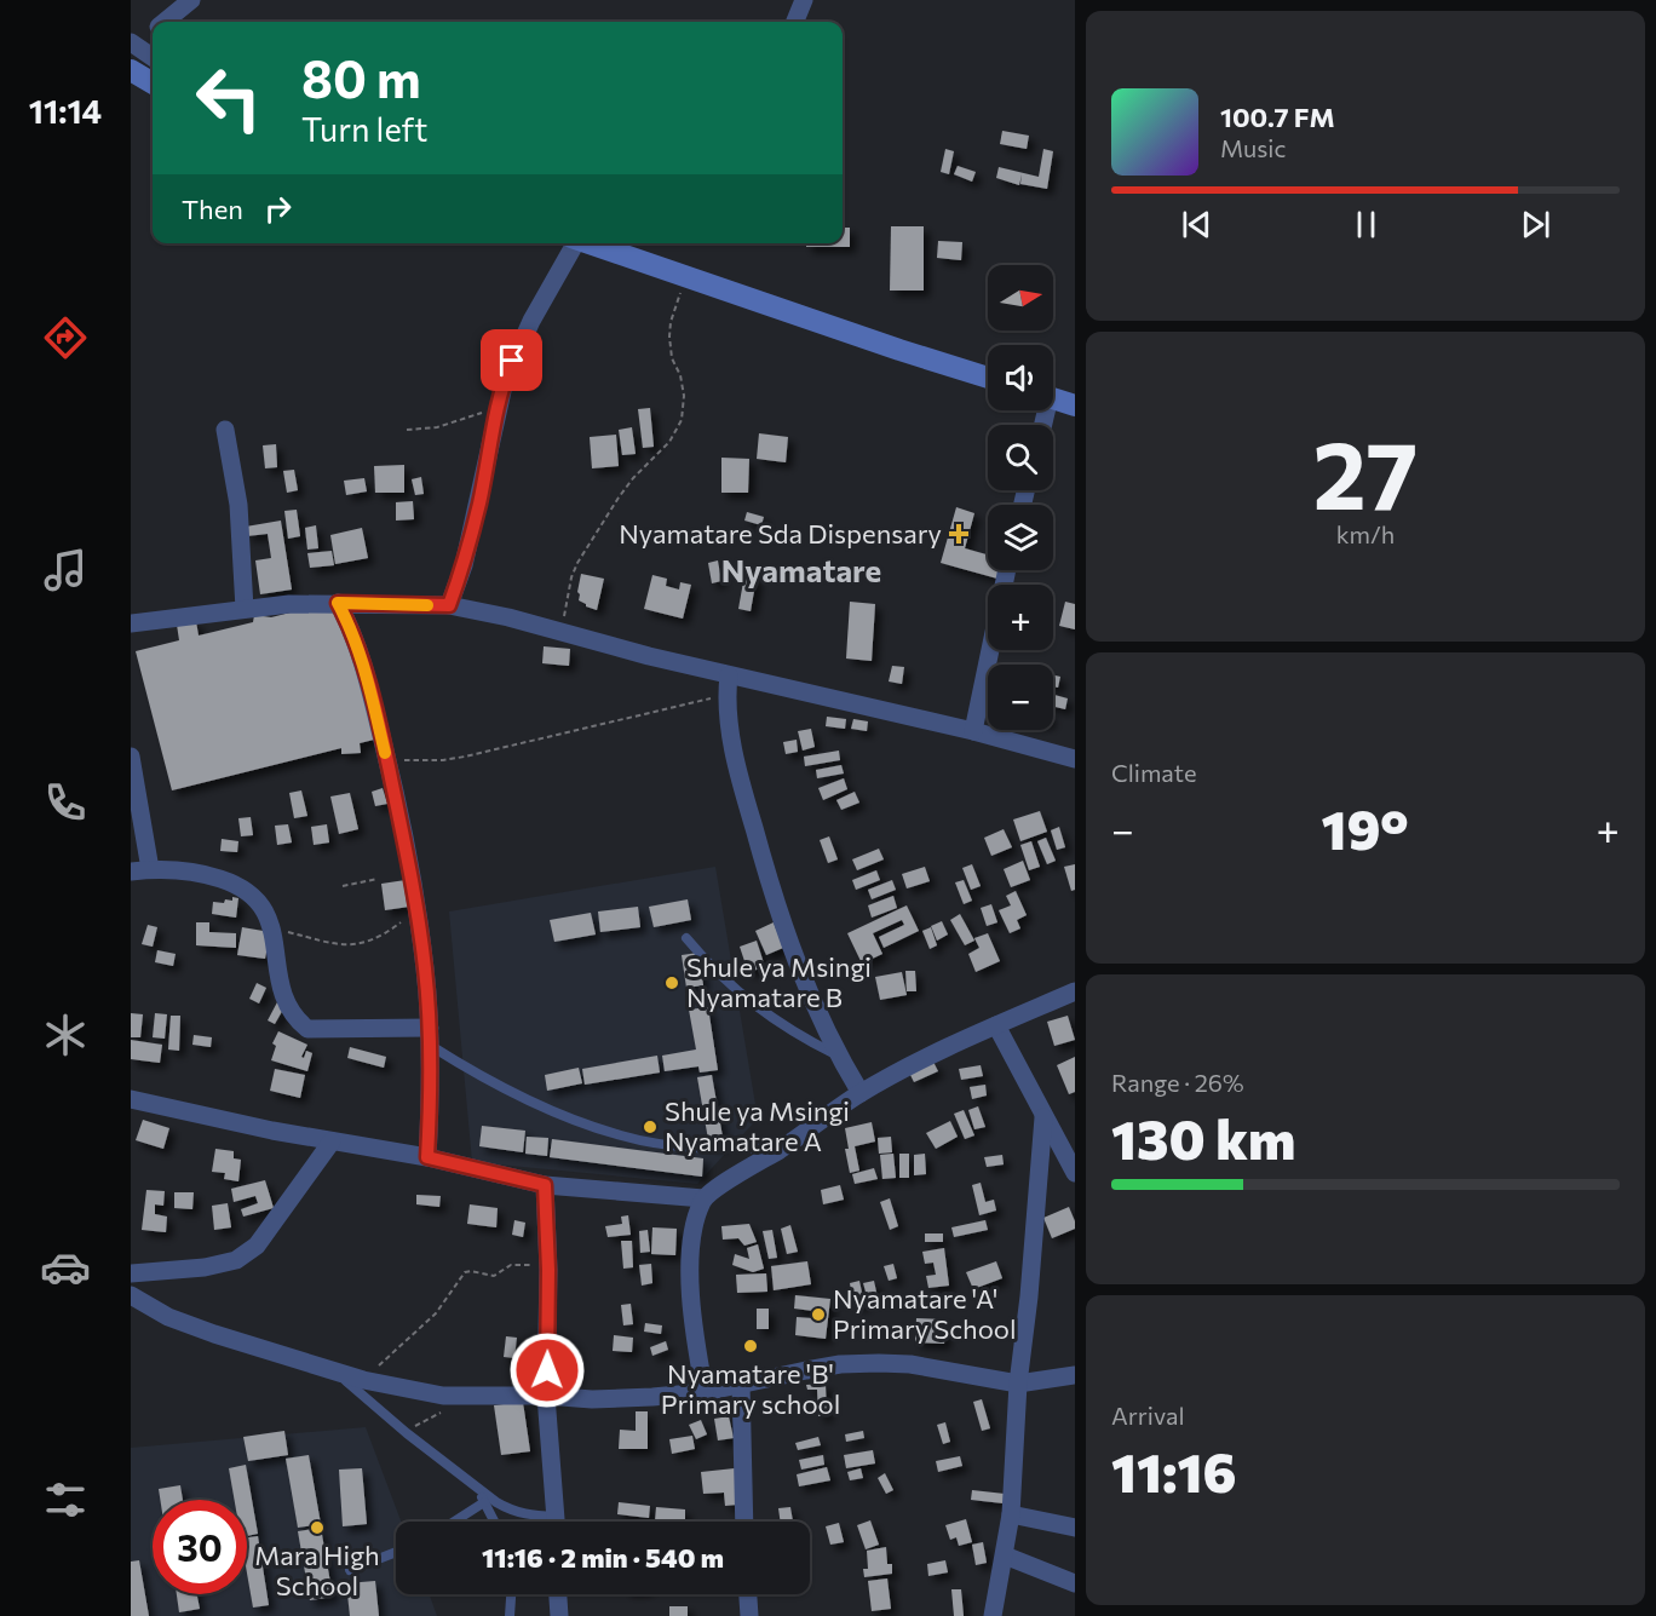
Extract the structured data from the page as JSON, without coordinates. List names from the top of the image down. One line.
{"districts":["Nyamatare"],"places":{"health":["Nyamatare Sda Dispensary"],"other":["Shule ya Msingi Nyamatare B","Shule ya Msingi Nyamatare A","Nyamatare 'A' Primary School","Nyamatare 'B' Primary school","Mara High School"]},"north":"right","page":{"tabs":"11:14","turn":["80 m","Turn left"],"song":["100.7 FM","Music"],"then":"Then","map_buttons":["+","−"],"tile":[["27","km/h"],"Climate",["Range · 26%","130 km"],["Arrival","11:16"]],"heat":["−","19°","+"],"limit":"30","trip":"11:16 · 2 min · 540 m"}}
